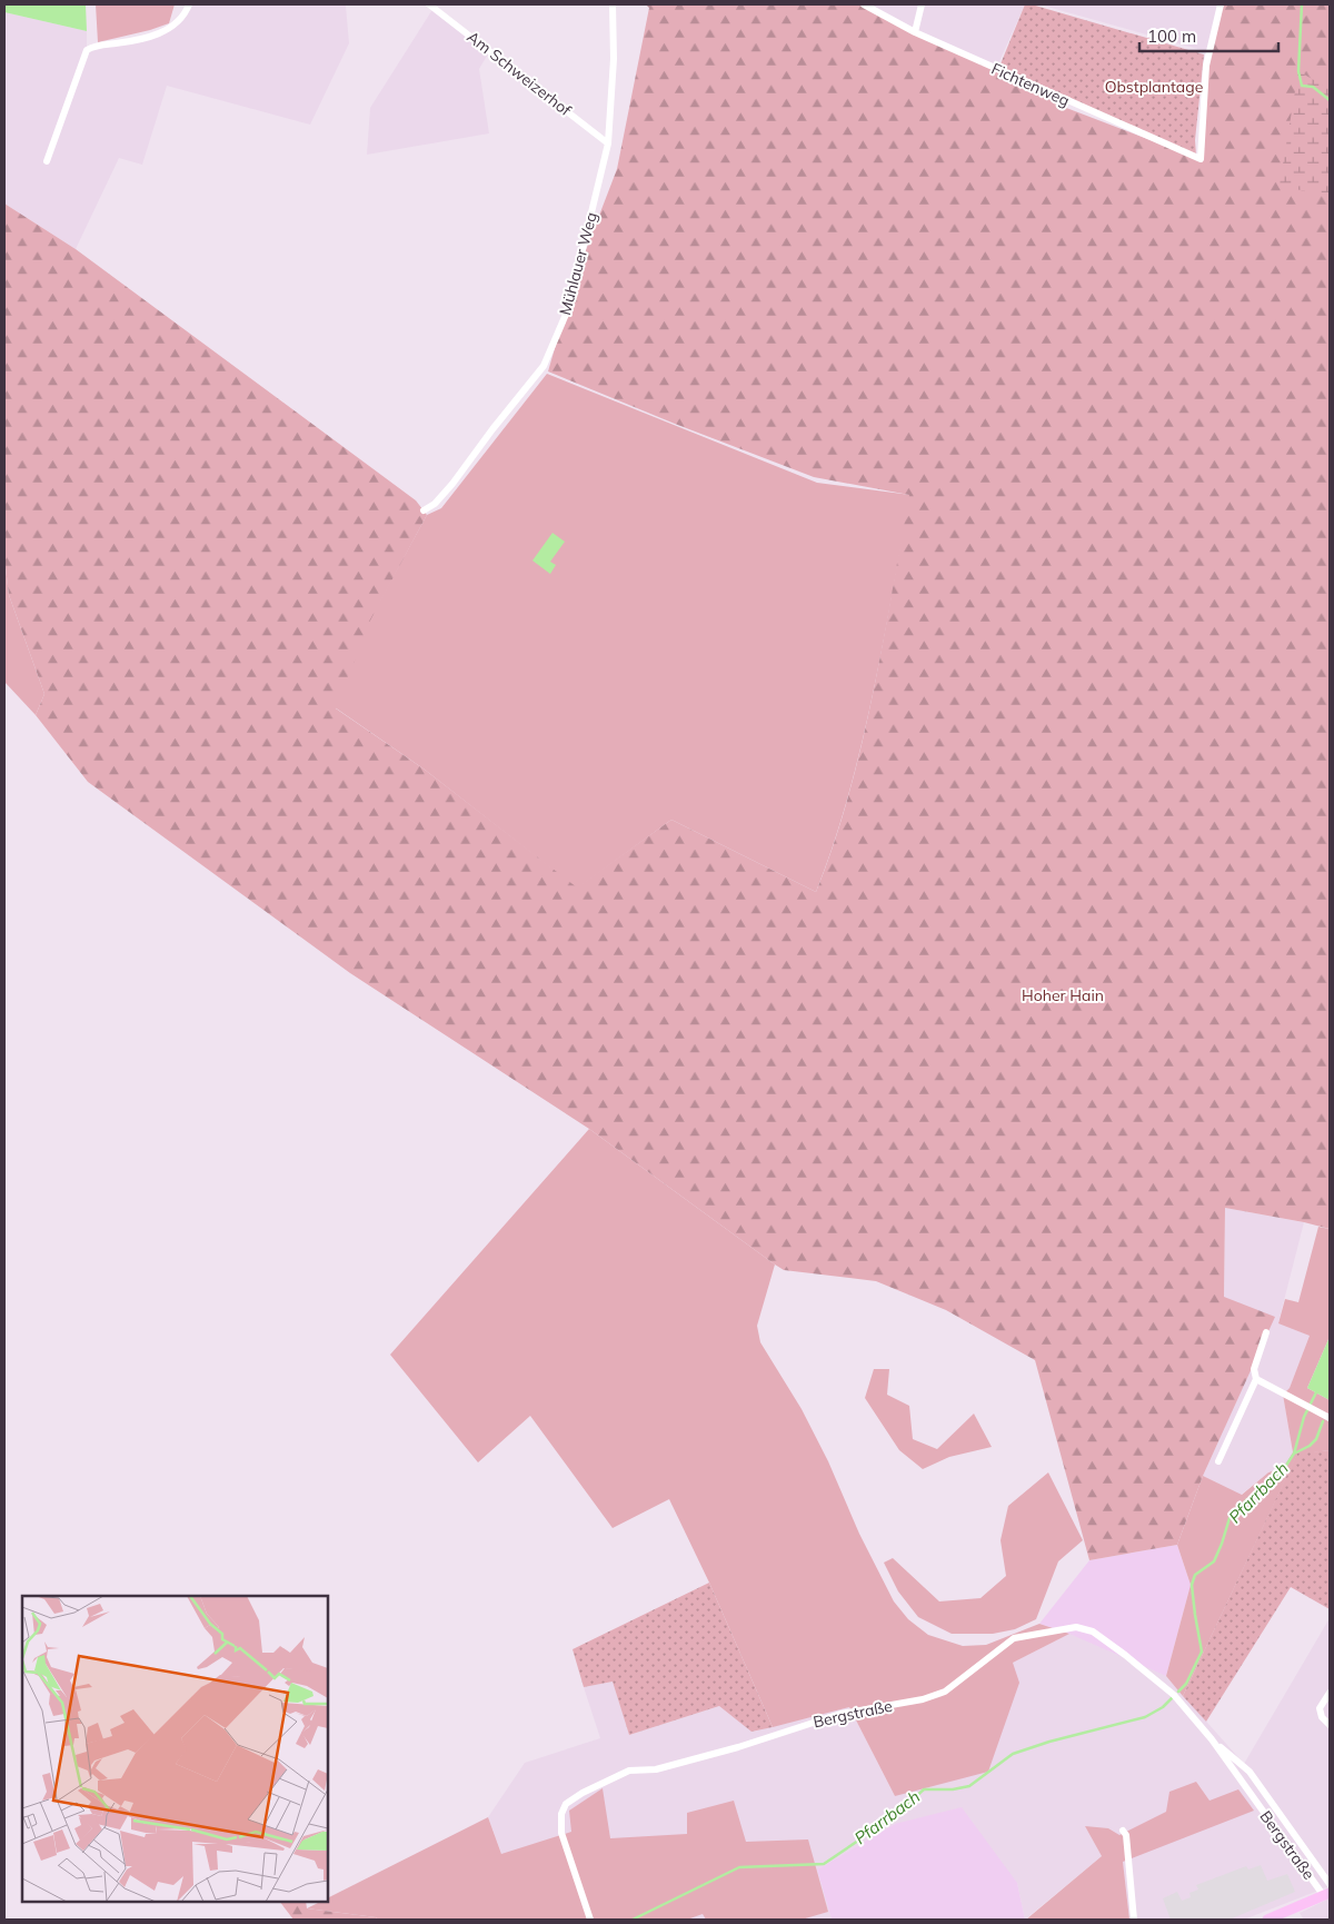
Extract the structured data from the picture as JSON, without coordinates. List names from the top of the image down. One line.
{"streets":{"street":["Am Schweizerhof","Fichtenweg","Mühlauer Weg","Bergstraße"]},"crossings":[["Am Schweizerhof","Mühlauer Weg"]],"water":["Pfarrbach"],"parks":["Obstplantage","Hoher Hain"],"scale_bar":"100 m"}
